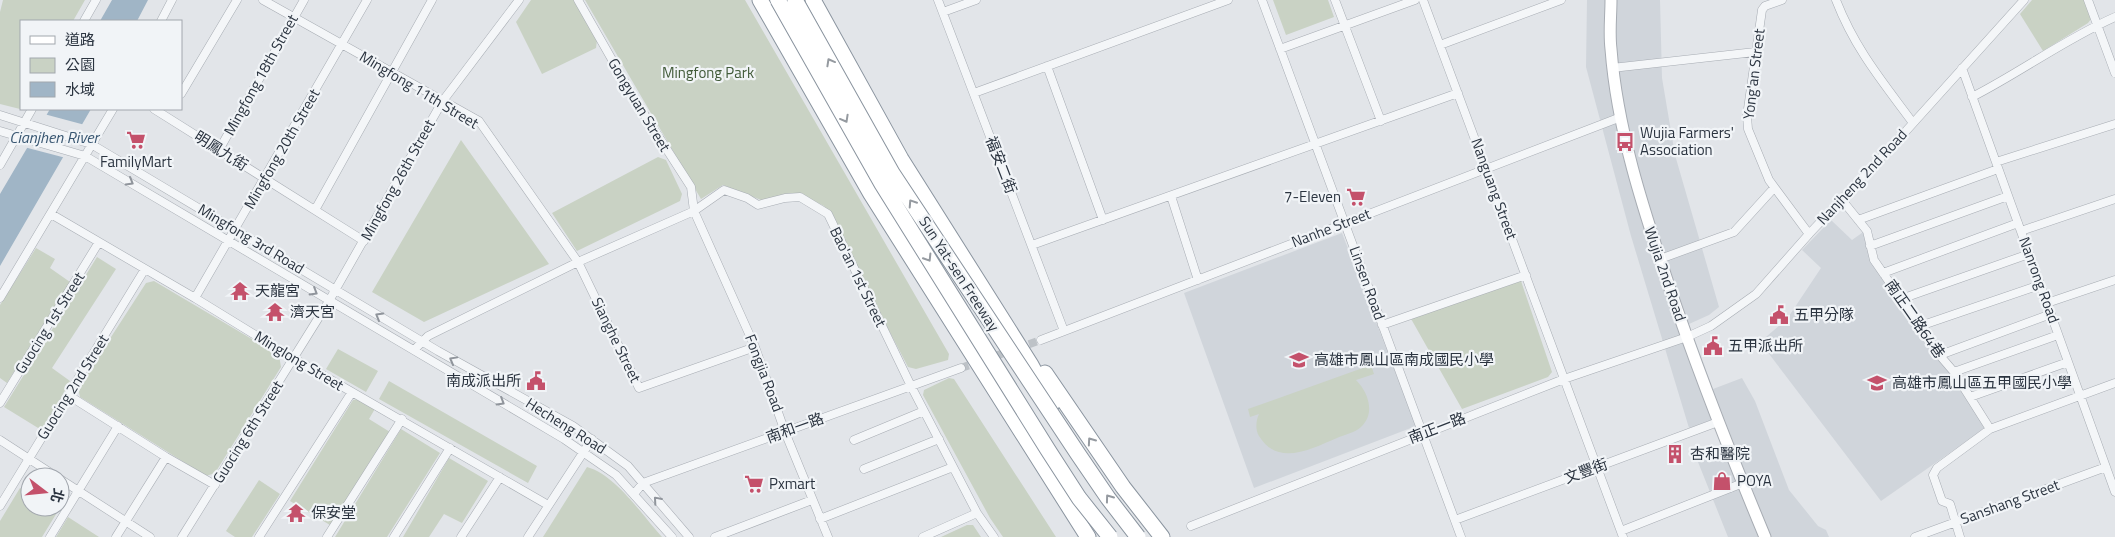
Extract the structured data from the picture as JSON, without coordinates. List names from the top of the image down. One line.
{"streets":{"highway":["Sun Yat-sen Freeway"],"main road":["Wujia 2nd Road"],"street":["Yong'an Street","Mingfong 18th Street","Mingfong 11th Street","Gongyuan Street","Mingfong 20th Street","明鳳九街","福安二街","Nanjheng 2nd Road","Mingfong 26th Street","Nanguang Street","Nanhe Street","Mingfong 3rd Road","Bao'an 1st Street","Nanrong Road","Linsen Road","南正二路64巷","Guocing 1st Street","Sianghe Street","Minglong Street","Fongjia Road","Guocing 2nd Street","Hecheng Road","南和一路","南正一路","Guocing 6th Street","文豐街","Sanshang Street"]},"crossings":[["Yong'an Street","Nanjheng 2nd Road"],["Mingfong 18th Street","Mingfong 11th Street"],["Mingfong 18th Street","明鳳九街"],["Mingfong 11th Street","Mingfong 20th Street"],["Mingfong 11th Street","Mingfong 26th Street"],["Mingfong 11th Street","Bao'an 1st Street"],["Mingfong 11th Street","Sianghe Street"],["Gongyuan Street","Bao'an 1st Street"],["Gongyuan Street","Fongjia Road"],["Mingfong 20th Street","明鳳九街"],["Mingfong 20th Street","Mingfong 3rd Road"],["Mingfong 20th Street","Minglong Street"],["明鳳九街","Mingfong 26th Street"],["福安二街","Nanhe Street"],["Nanjheng 2nd Road","Wujia 2nd Road"],["Nanjheng 2nd Road","Nanrong Road"],["Nanjheng 2nd Road","南正二路64巷"],["Nanjheng 2nd Road","南正一路"],["Mingfong 26th Street","Mingfong 3rd Road"],["Mingfong 26th Street","Guocing 6th Street"],["Nanguang Street","Nanhe Street"],["Nanguang Street","南正一路"],["Nanguang Street","文豐街"],["Nanhe Street","Wujia 2nd Road"],["Nanhe Street","Linsen Road"],["Mingfong 3rd Road","Bao'an 1st Street"],["Mingfong 3rd Road","Hecheng Road"],["Mingfong 3rd Road","Guocing 6th Street"],["Wujia 2nd Road","南正一路"],["Wujia 2nd Road","文豐街"],["Bao'an 1st Street","Sianghe Street"],["Bao'an 1st Street","Fongjia Road"],["Bao'an 1st Street","Hecheng Road"],["Bao'an 1st Street","南和一路"],["Nanrong Road","Sanshang Street"],["Linsen Road","南正一路"],["Linsen Road","文豐街"],["Guocing 1st Street","Minglong Street"],["Sianghe Street","Fongjia Road"],["Minglong Street","Guocing 2nd Street"],["Minglong Street","Guocing 6th Street"],["Fongjia Road","南和一路"],["Hecheng Road","南和一路"]],"water":["Cianjhen River"],"parks":["Mingfong Park"],"places":{"supermarket":["FamilyMart","7-Eleven","Pxmart"],"bus stop":["Wujia Farmers' Association"],"temple":["天龍宮","濟天宮","保安堂"],"public building":["五甲分隊","五甲派出所","南成派出所"],"school or university":["高雄市鳳山區南成國民小學","高雄市鳳山區五甲國民小學"],"building":["杏和醫院"],"shop":["POYA"]},"legend":["道路","公園","水域"],"north":"right"}
